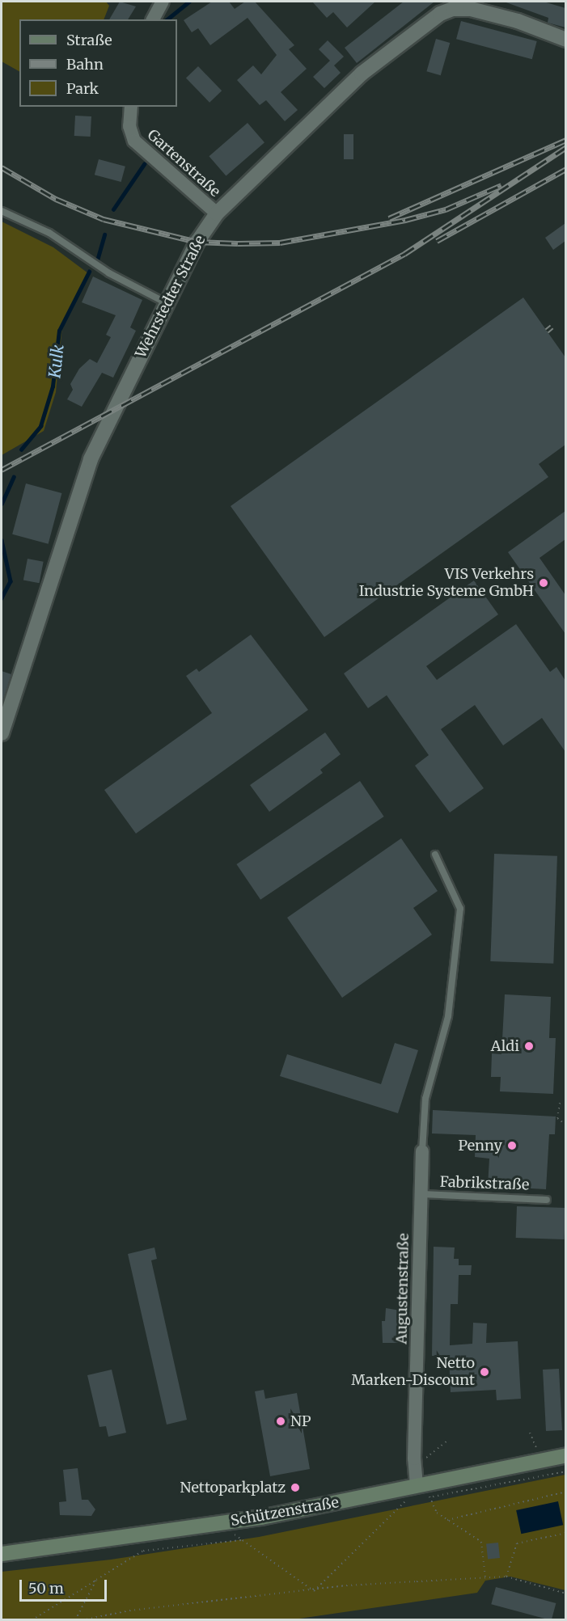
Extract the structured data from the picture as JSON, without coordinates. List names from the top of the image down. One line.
{"streets":{"main road":["Schützenstraße"],"street":["Gartenstraße","Wehrstedter Straße","Augustenstraße"],"lane":["Fabrikstraße"]},"crossings":[["Gartenstraße","Wehrstedter Straße"],["Fabrikstraße","Augustenstraße"],["Augustenstraße","Schützenstraße"]],"water":["Kulk"],"places":["VIS Verkehrs Industrie Systeme GmbH","Aldi","Penny","Netto Marken-Discount","NP","Nettoparkplatz"],"legend":["Straße","Bahn","Park"],"scale_bar":"50 m"}
